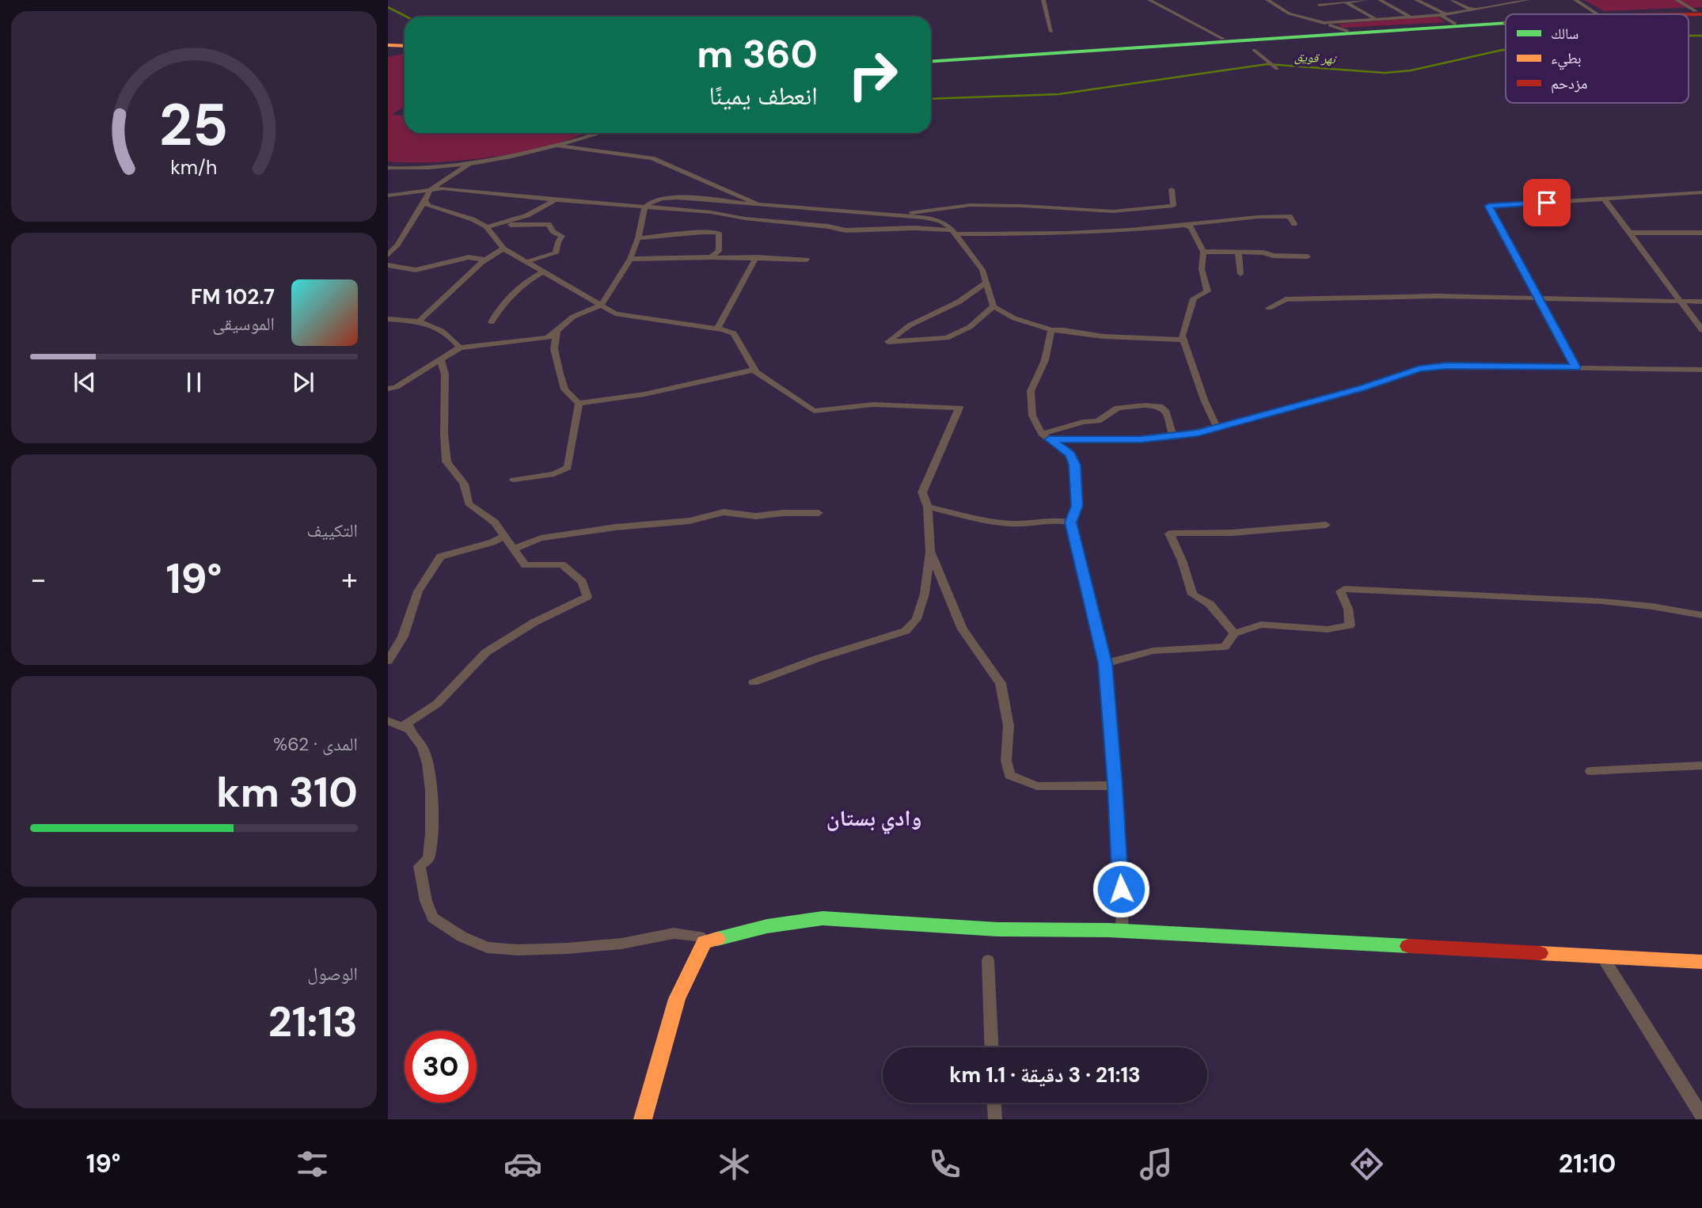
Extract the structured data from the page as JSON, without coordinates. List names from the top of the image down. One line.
{"districts":["وادي بستان"],"water":["نهر قويق"],"legend":["سالك","بطيء","مزدحم"],"page":{"turn":["360 m","انعطف يمينًا"],"song":["102.7 FM","الموسيقى"],"tile":["التكييف",["المدى · 62%","310 km"],["الوصول","21:13"]],"heat":["−","19°","+"],"limit":"30","trip":"21:13 · 3 دقيقة · 1.1 km","tabs":["21:10","19°"],"gauge":["25","km/h"]}}
